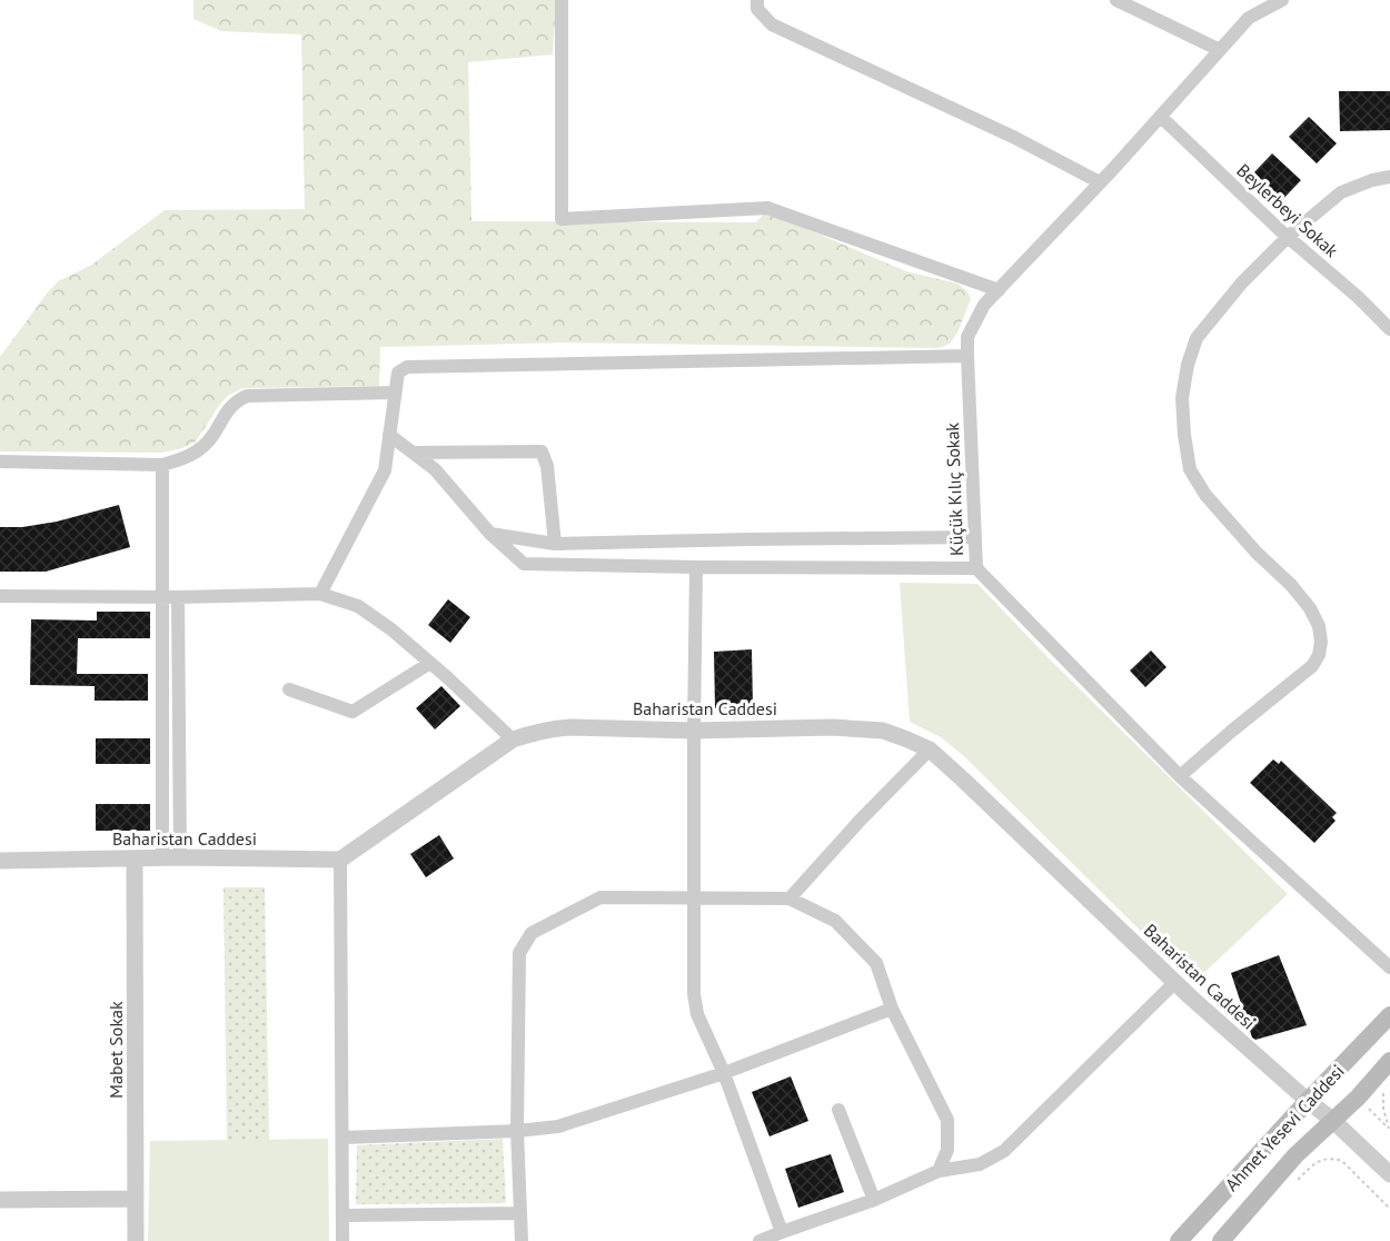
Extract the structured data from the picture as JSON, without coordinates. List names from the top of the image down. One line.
{"streets":{"main road":["Ahmet Yesevi Caddesi"],"street":["Beylerbeyi Sokak","Küçük Kılıç Sokak","Baharistan Caddesi","Mabet Sokak"]},"crossings":[["Beylerbeyi Sokak","Küçük Kılıç Sokak"],["Baharistan Caddesi","Mabet Sokak"],["Baharistan Caddesi","Ahmet Yesevi Caddesi"]]}
